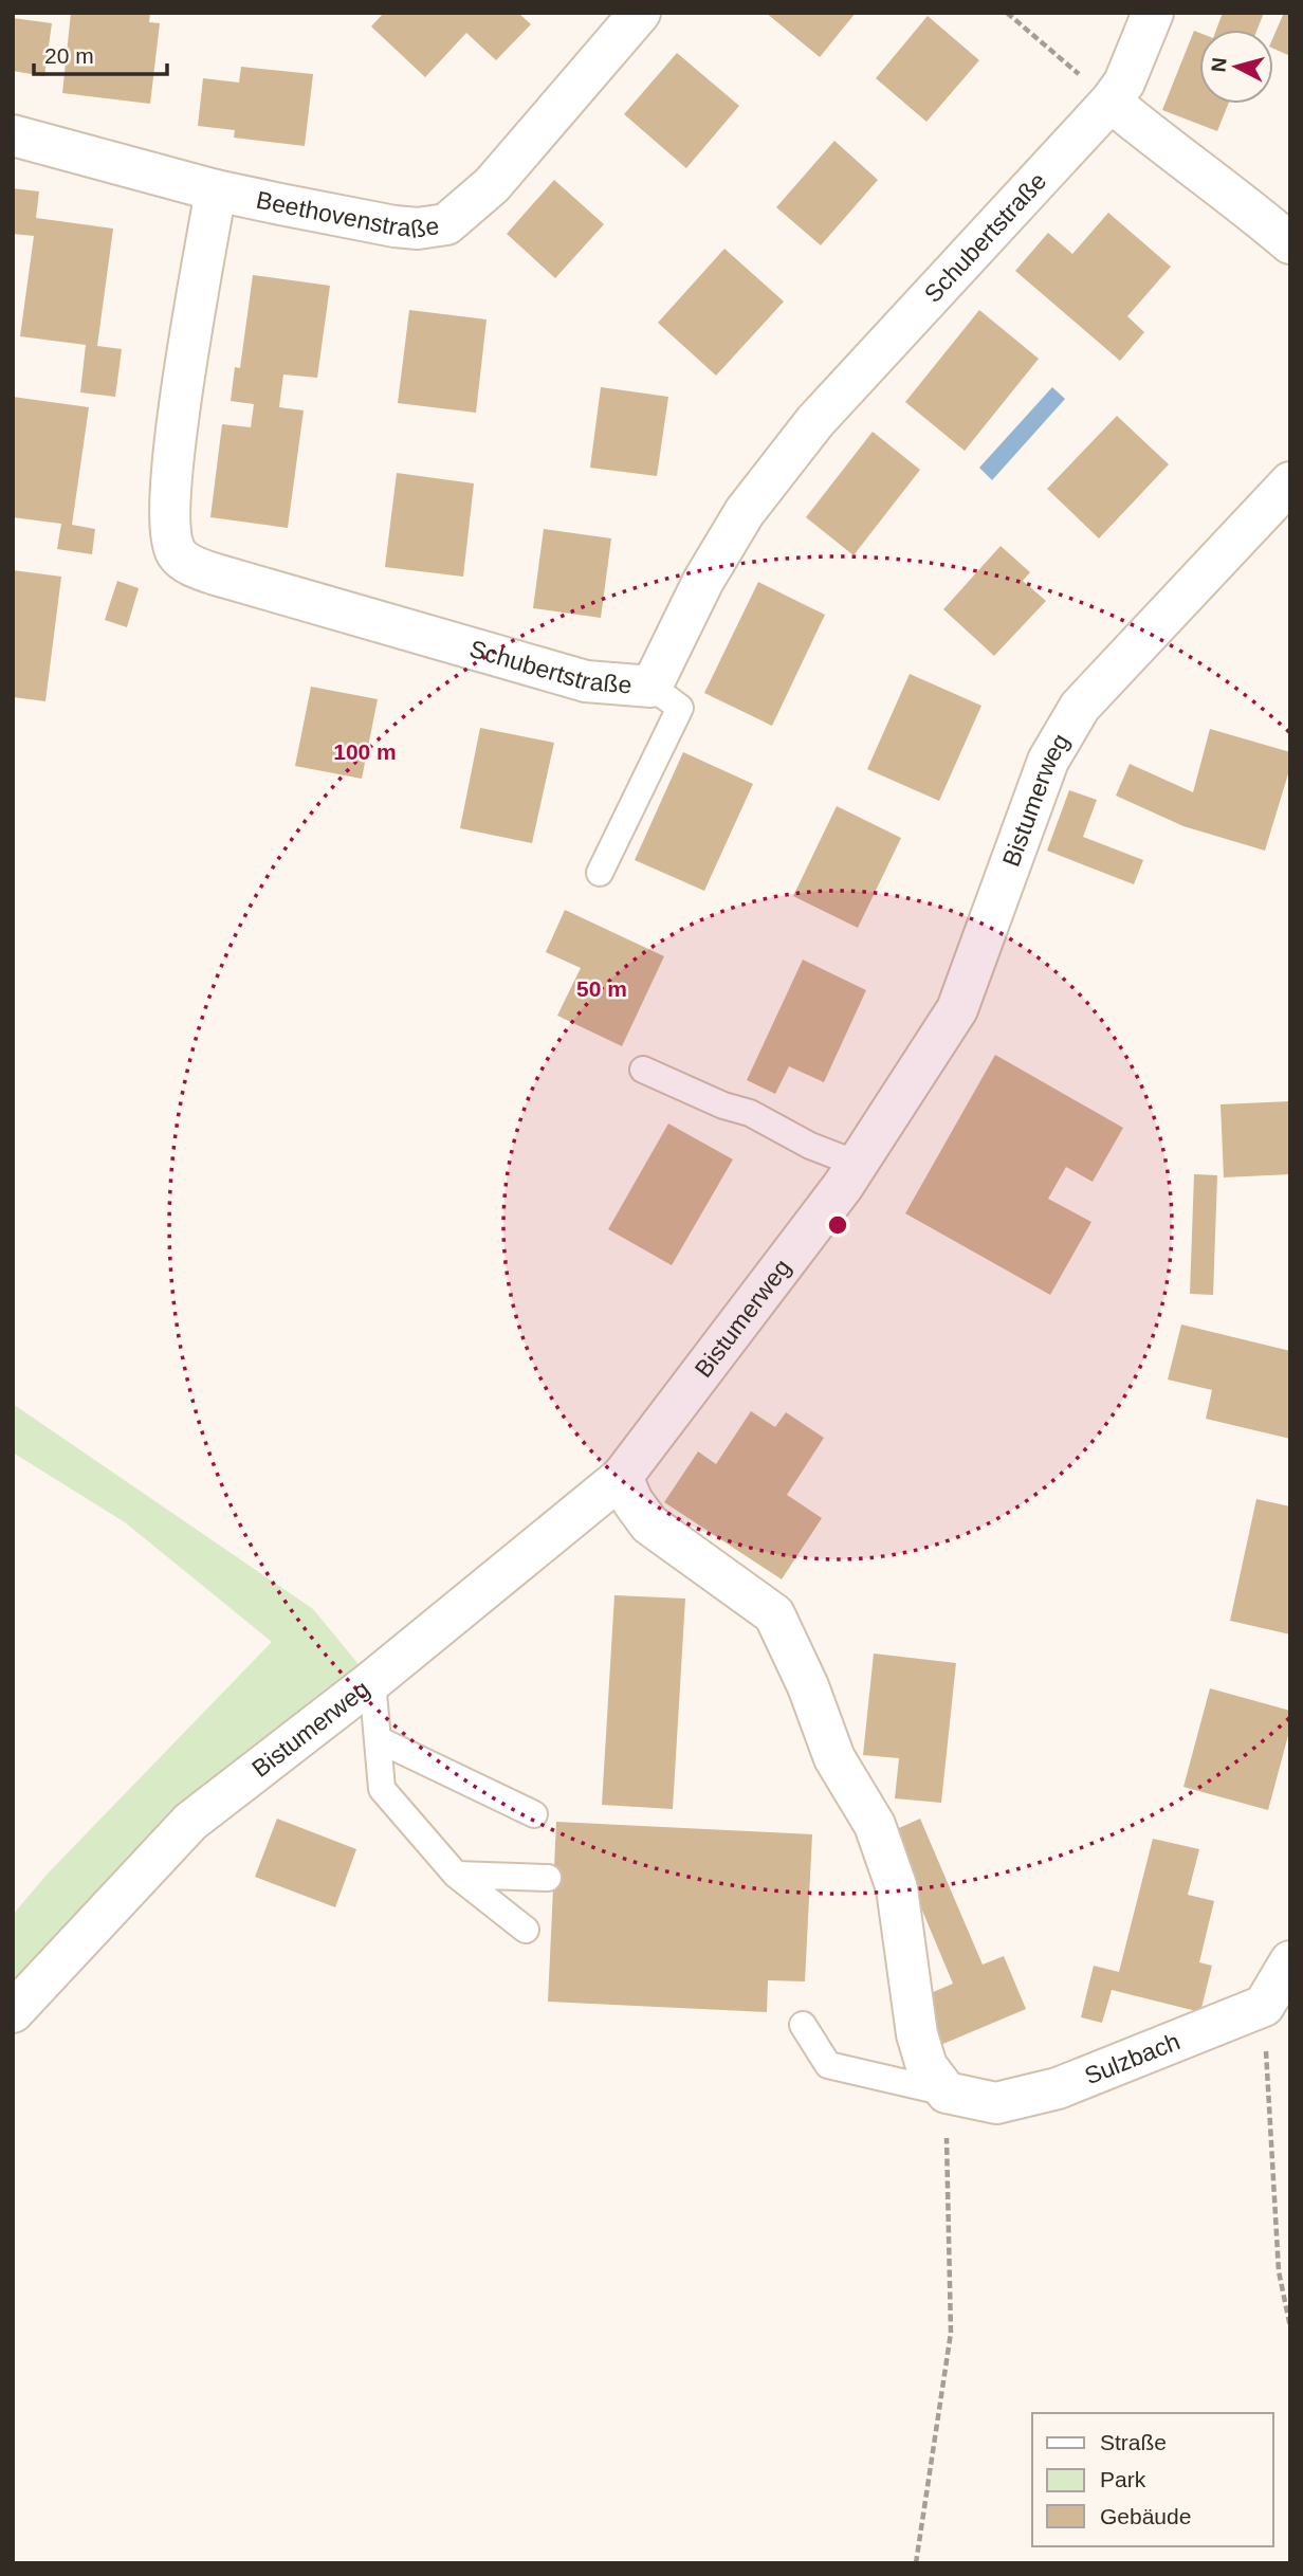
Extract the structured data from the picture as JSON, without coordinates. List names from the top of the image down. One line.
{"streets":{"street":["Beethovenstraße","Schubertstraße","Bistumerweg","Sulzbach"]},"crossings":[["Beethovenstraße","Schubertstraße"]],"legend":["Straße","Park","Gebäude"],"scale_bar":"20 m","north":"left","rings":["100 m","50 m"]}
